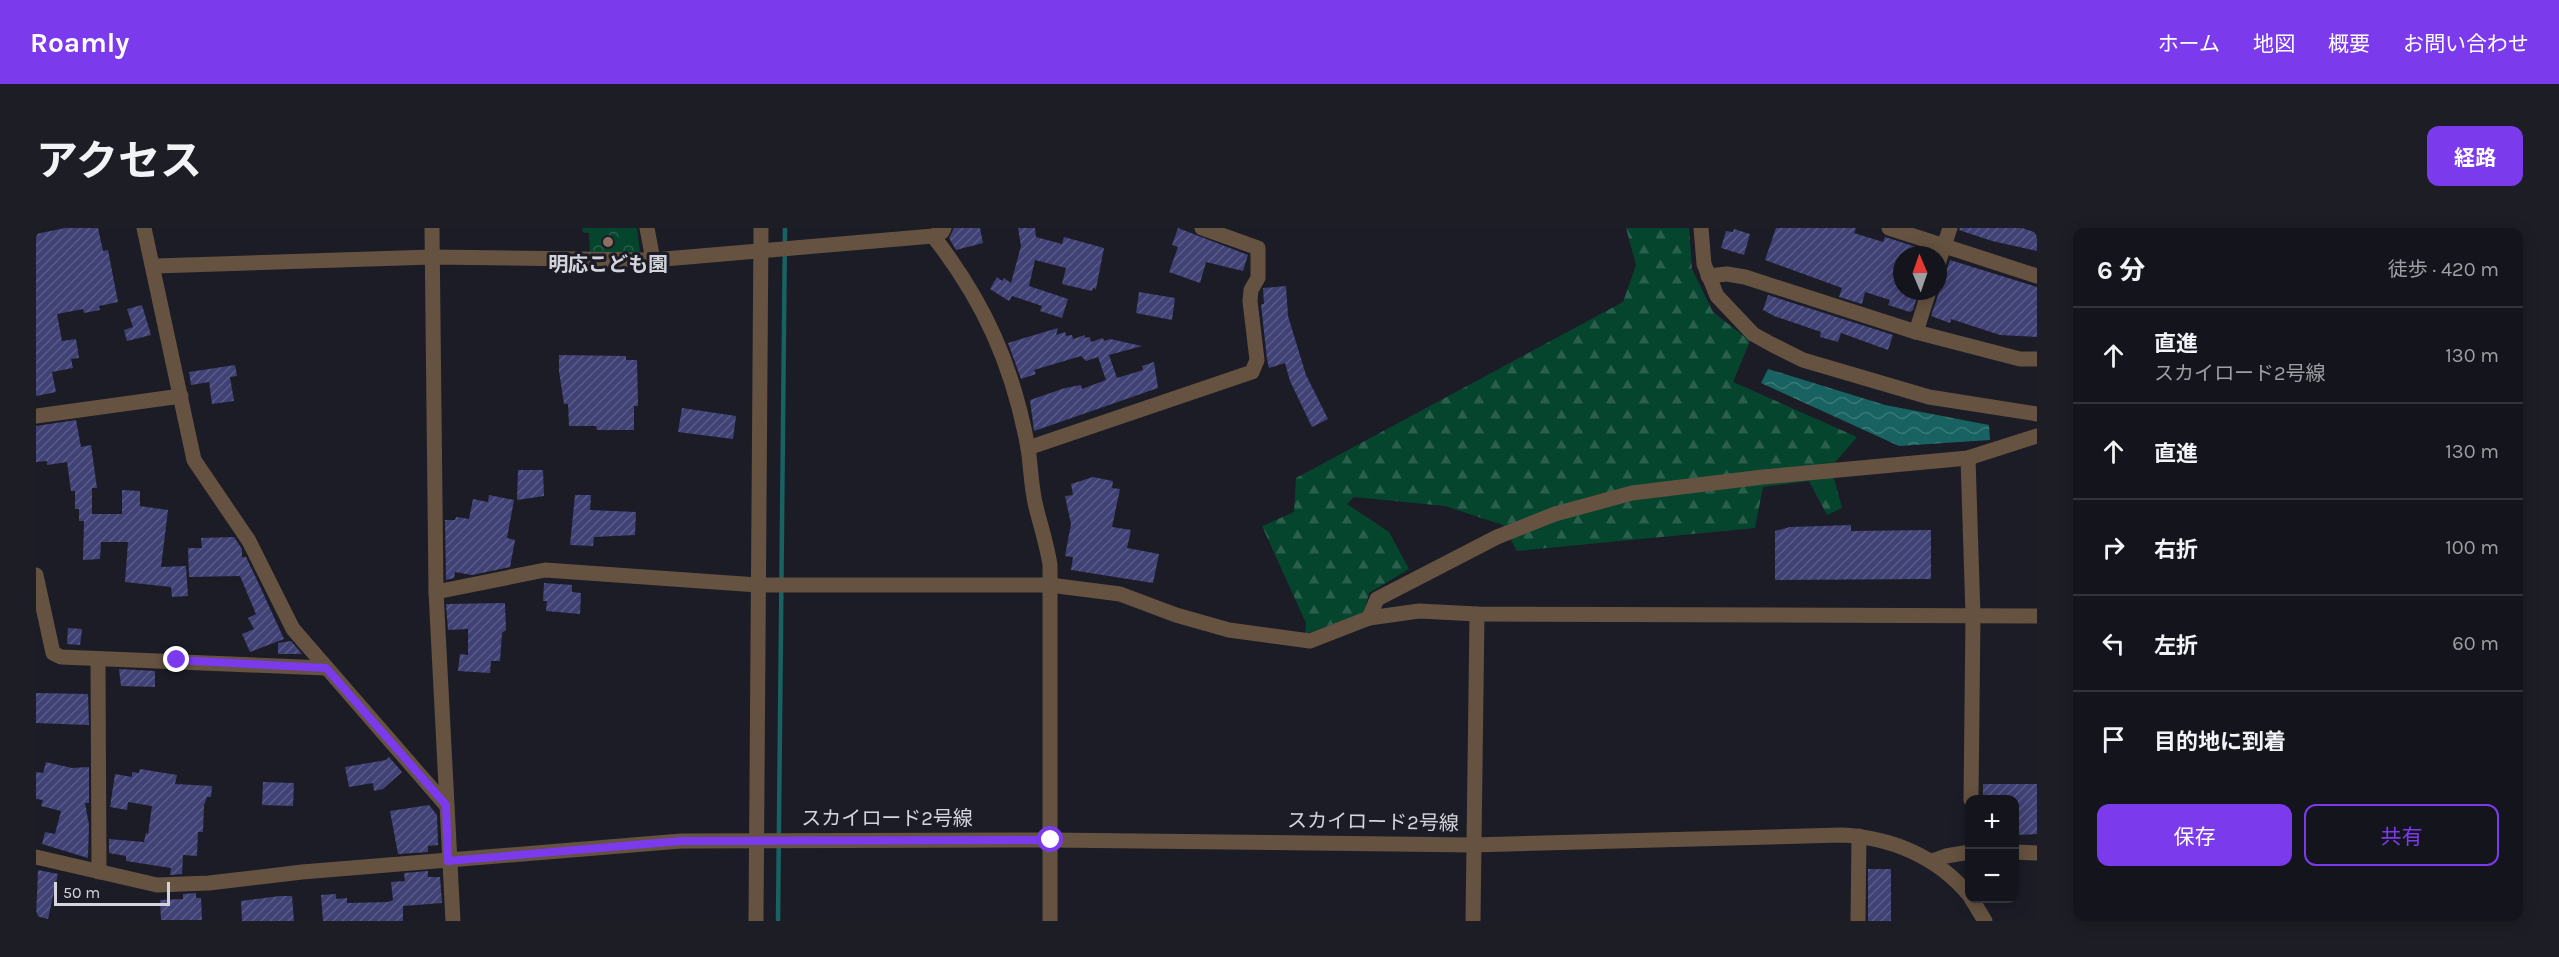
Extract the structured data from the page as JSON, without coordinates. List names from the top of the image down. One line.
{"streets":{"street":["スカイロード2号線"]},"places":["明応こども園"],"scale_bar":"50 m","north":"top","page":{"header":"Roamly","nav":["ホーム","地図","概要","お問い合わせ"],"title":"アクセス","buttons":["経路",["保存","共有"]],"heading":["6 分","徒歩 · 420 m"],"list":[["直進","スカイロード2号線","130 m"],["直進","130 m"],["右折","100 m"],["左折","60 m"],"目的地に到着"],"map_buttons":["+","−"],"scale":"50 m"}}
